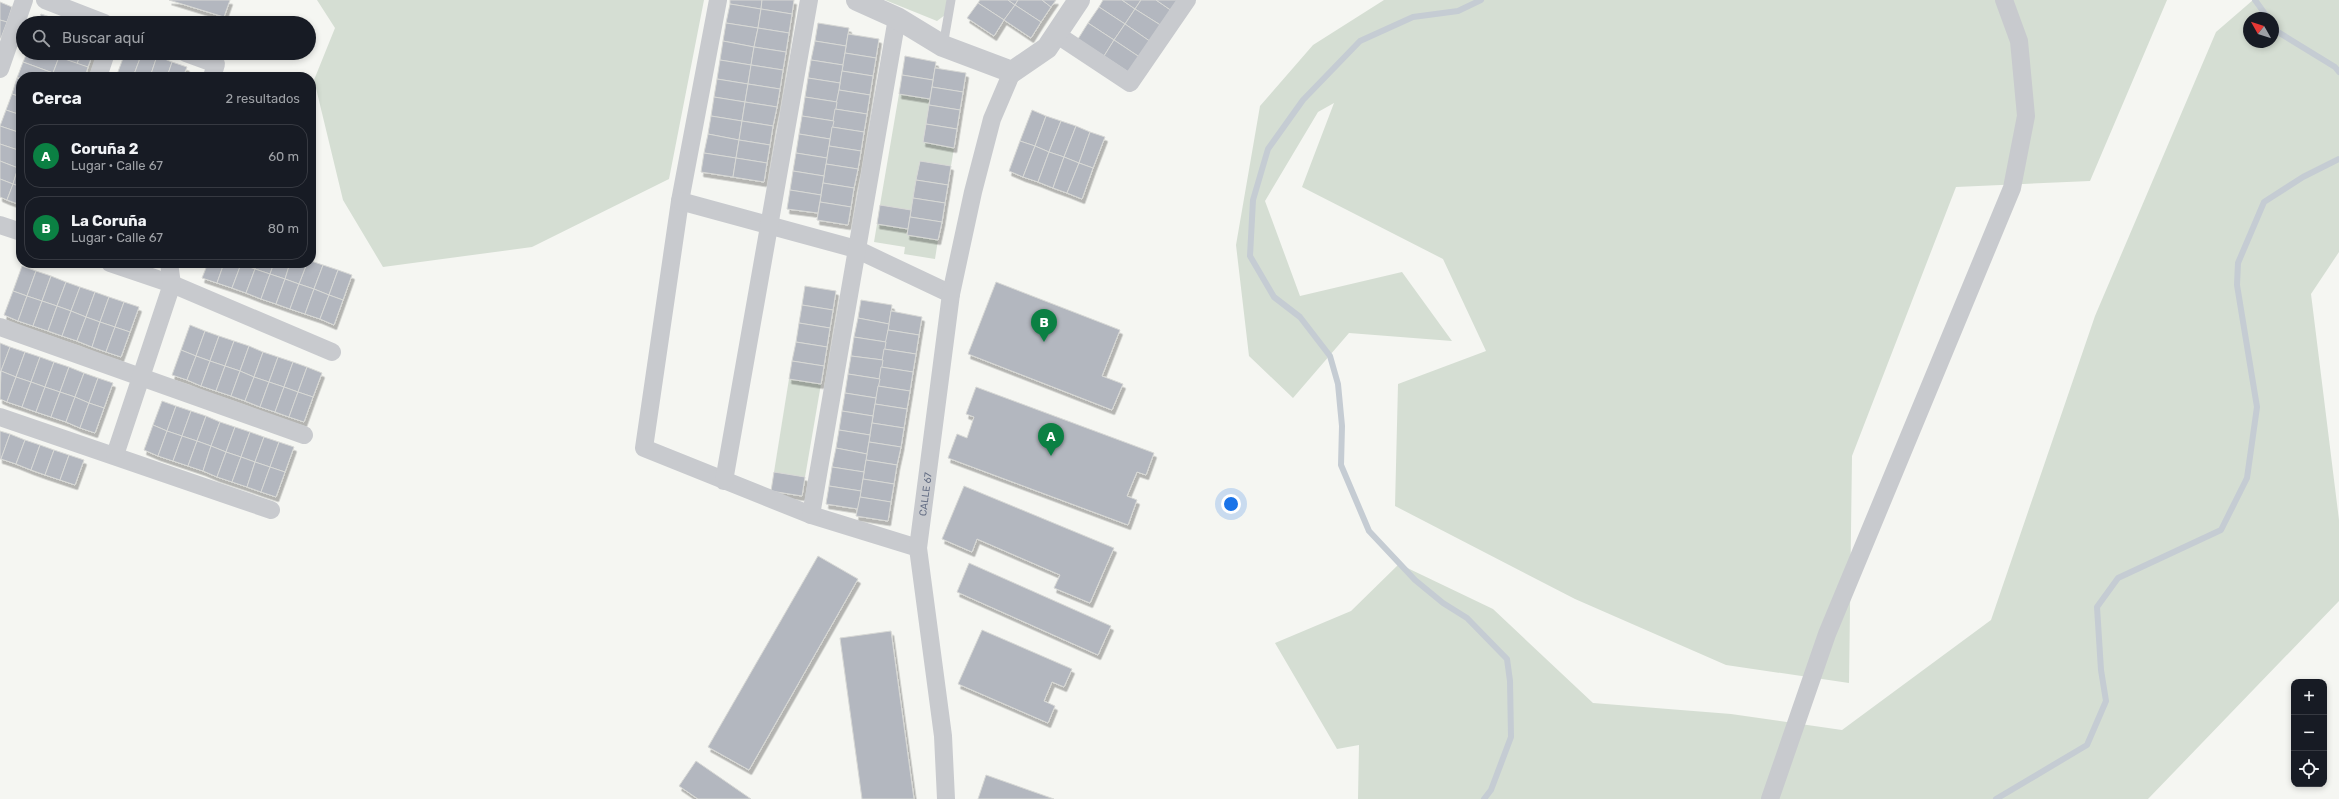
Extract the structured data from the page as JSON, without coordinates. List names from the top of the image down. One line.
{"streets":{"street":["CALLE 67"]},"north":"top left","page":{"search":"Buscar aquí","heading":["Cerca","2 resultados"],"list":[{"mark":"A","name":"Coruña 2","note":"Lugar · Calle 67","value":"60 m"},{"mark":"B","name":"La Coruña","note":"Lugar · Calle 67","value":"80 m"}],"pins":["B","A"],"map_buttons":["+","−"]}}
